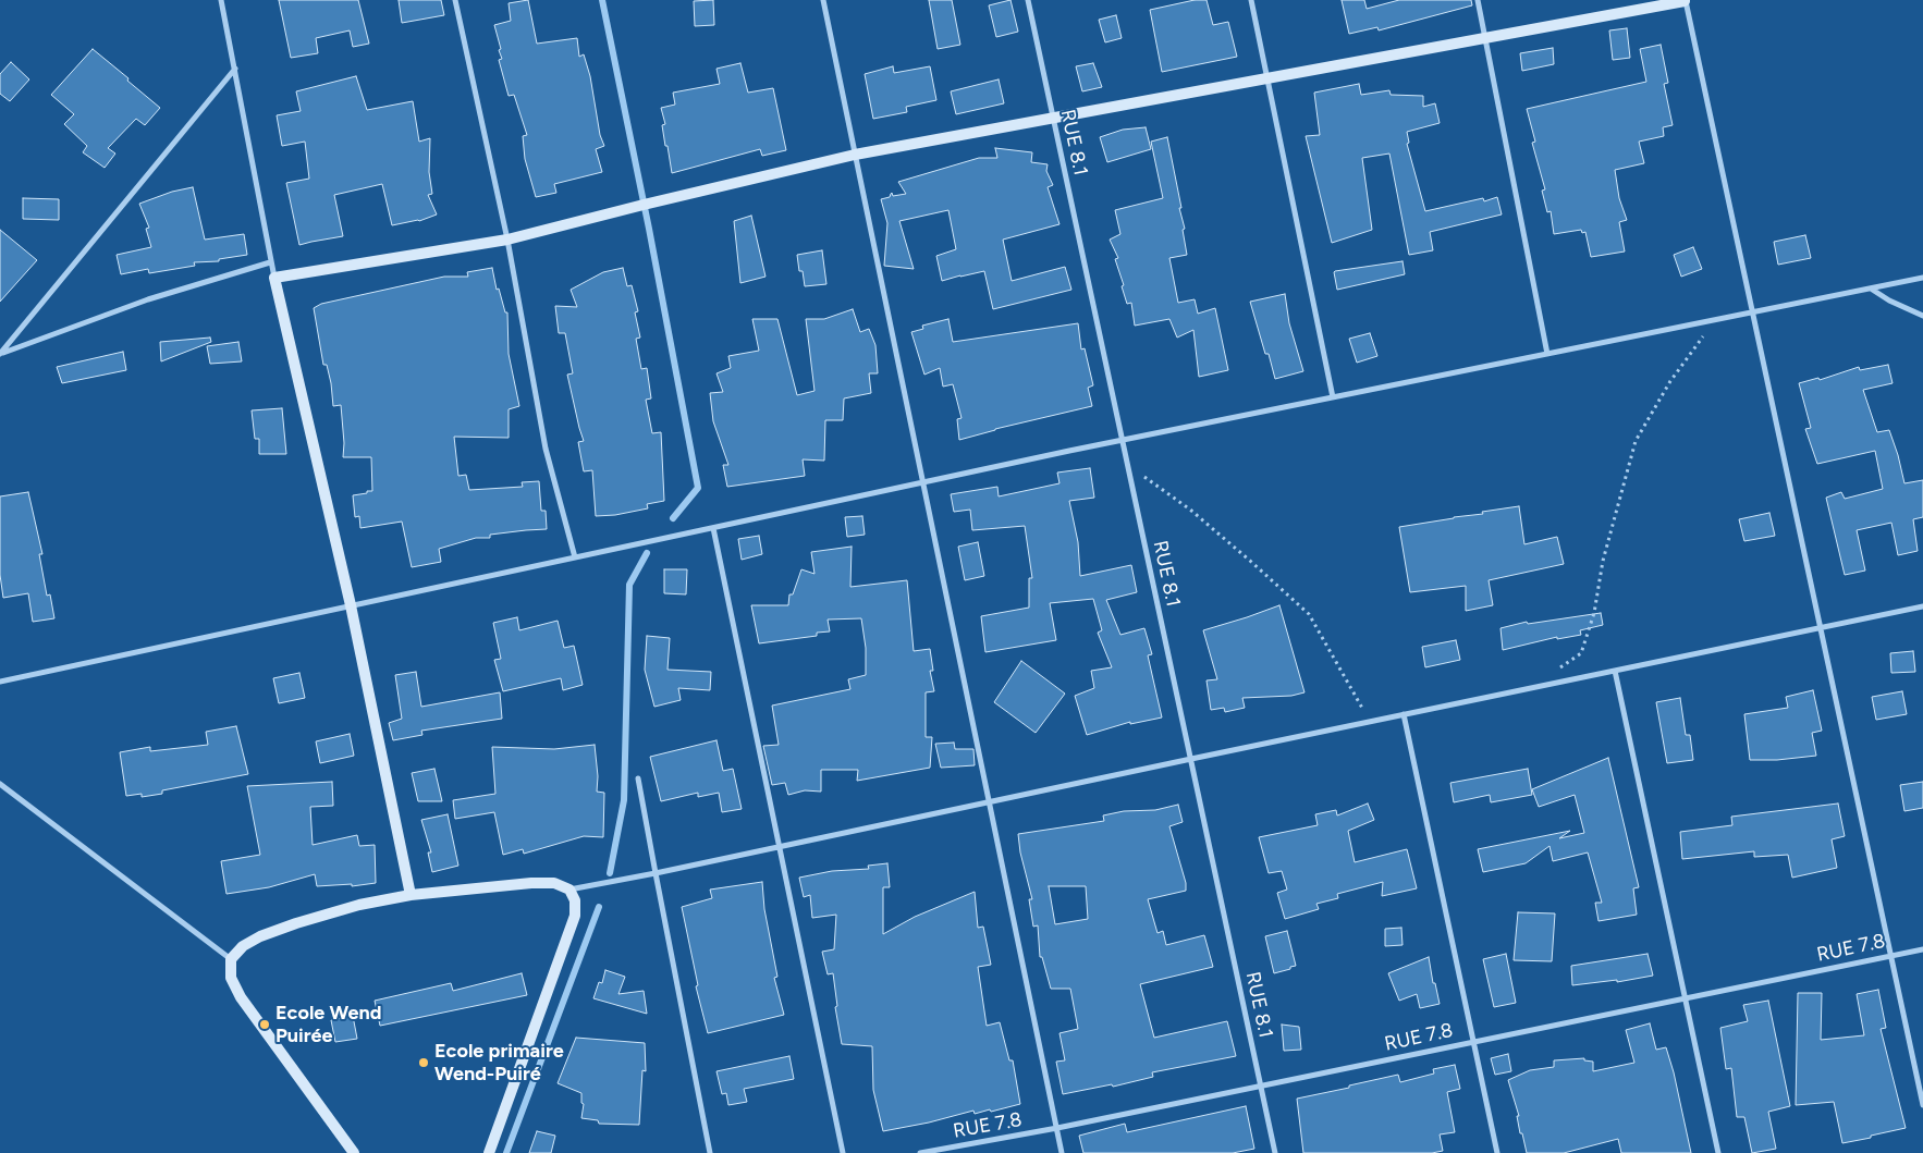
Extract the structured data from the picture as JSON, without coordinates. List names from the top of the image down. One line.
{"streets":{"street":["RUE 8.1","RUE 7.8"]},"crossings":[["RUE 8.1","RUE 7.8"]],"places":["Ecole Wend Puirée","Ecole primaire Wend-Puiré"]}
